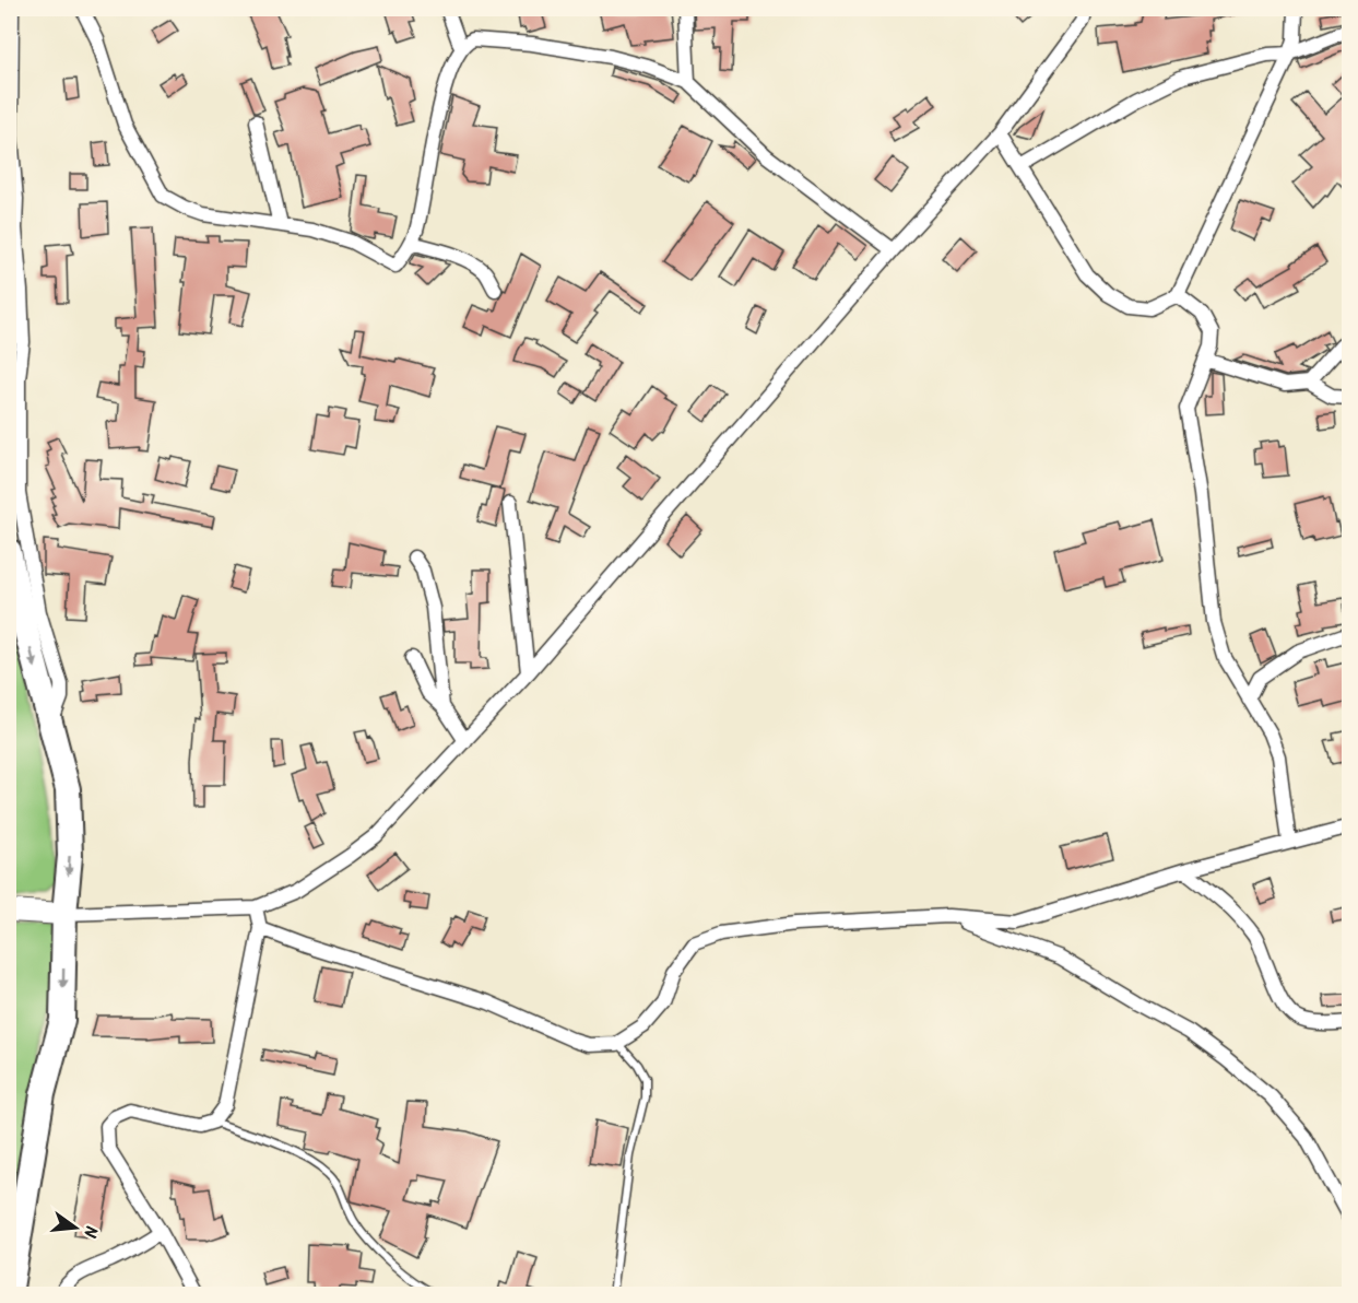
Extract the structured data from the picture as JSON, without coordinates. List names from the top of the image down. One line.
{"north":"right"}
